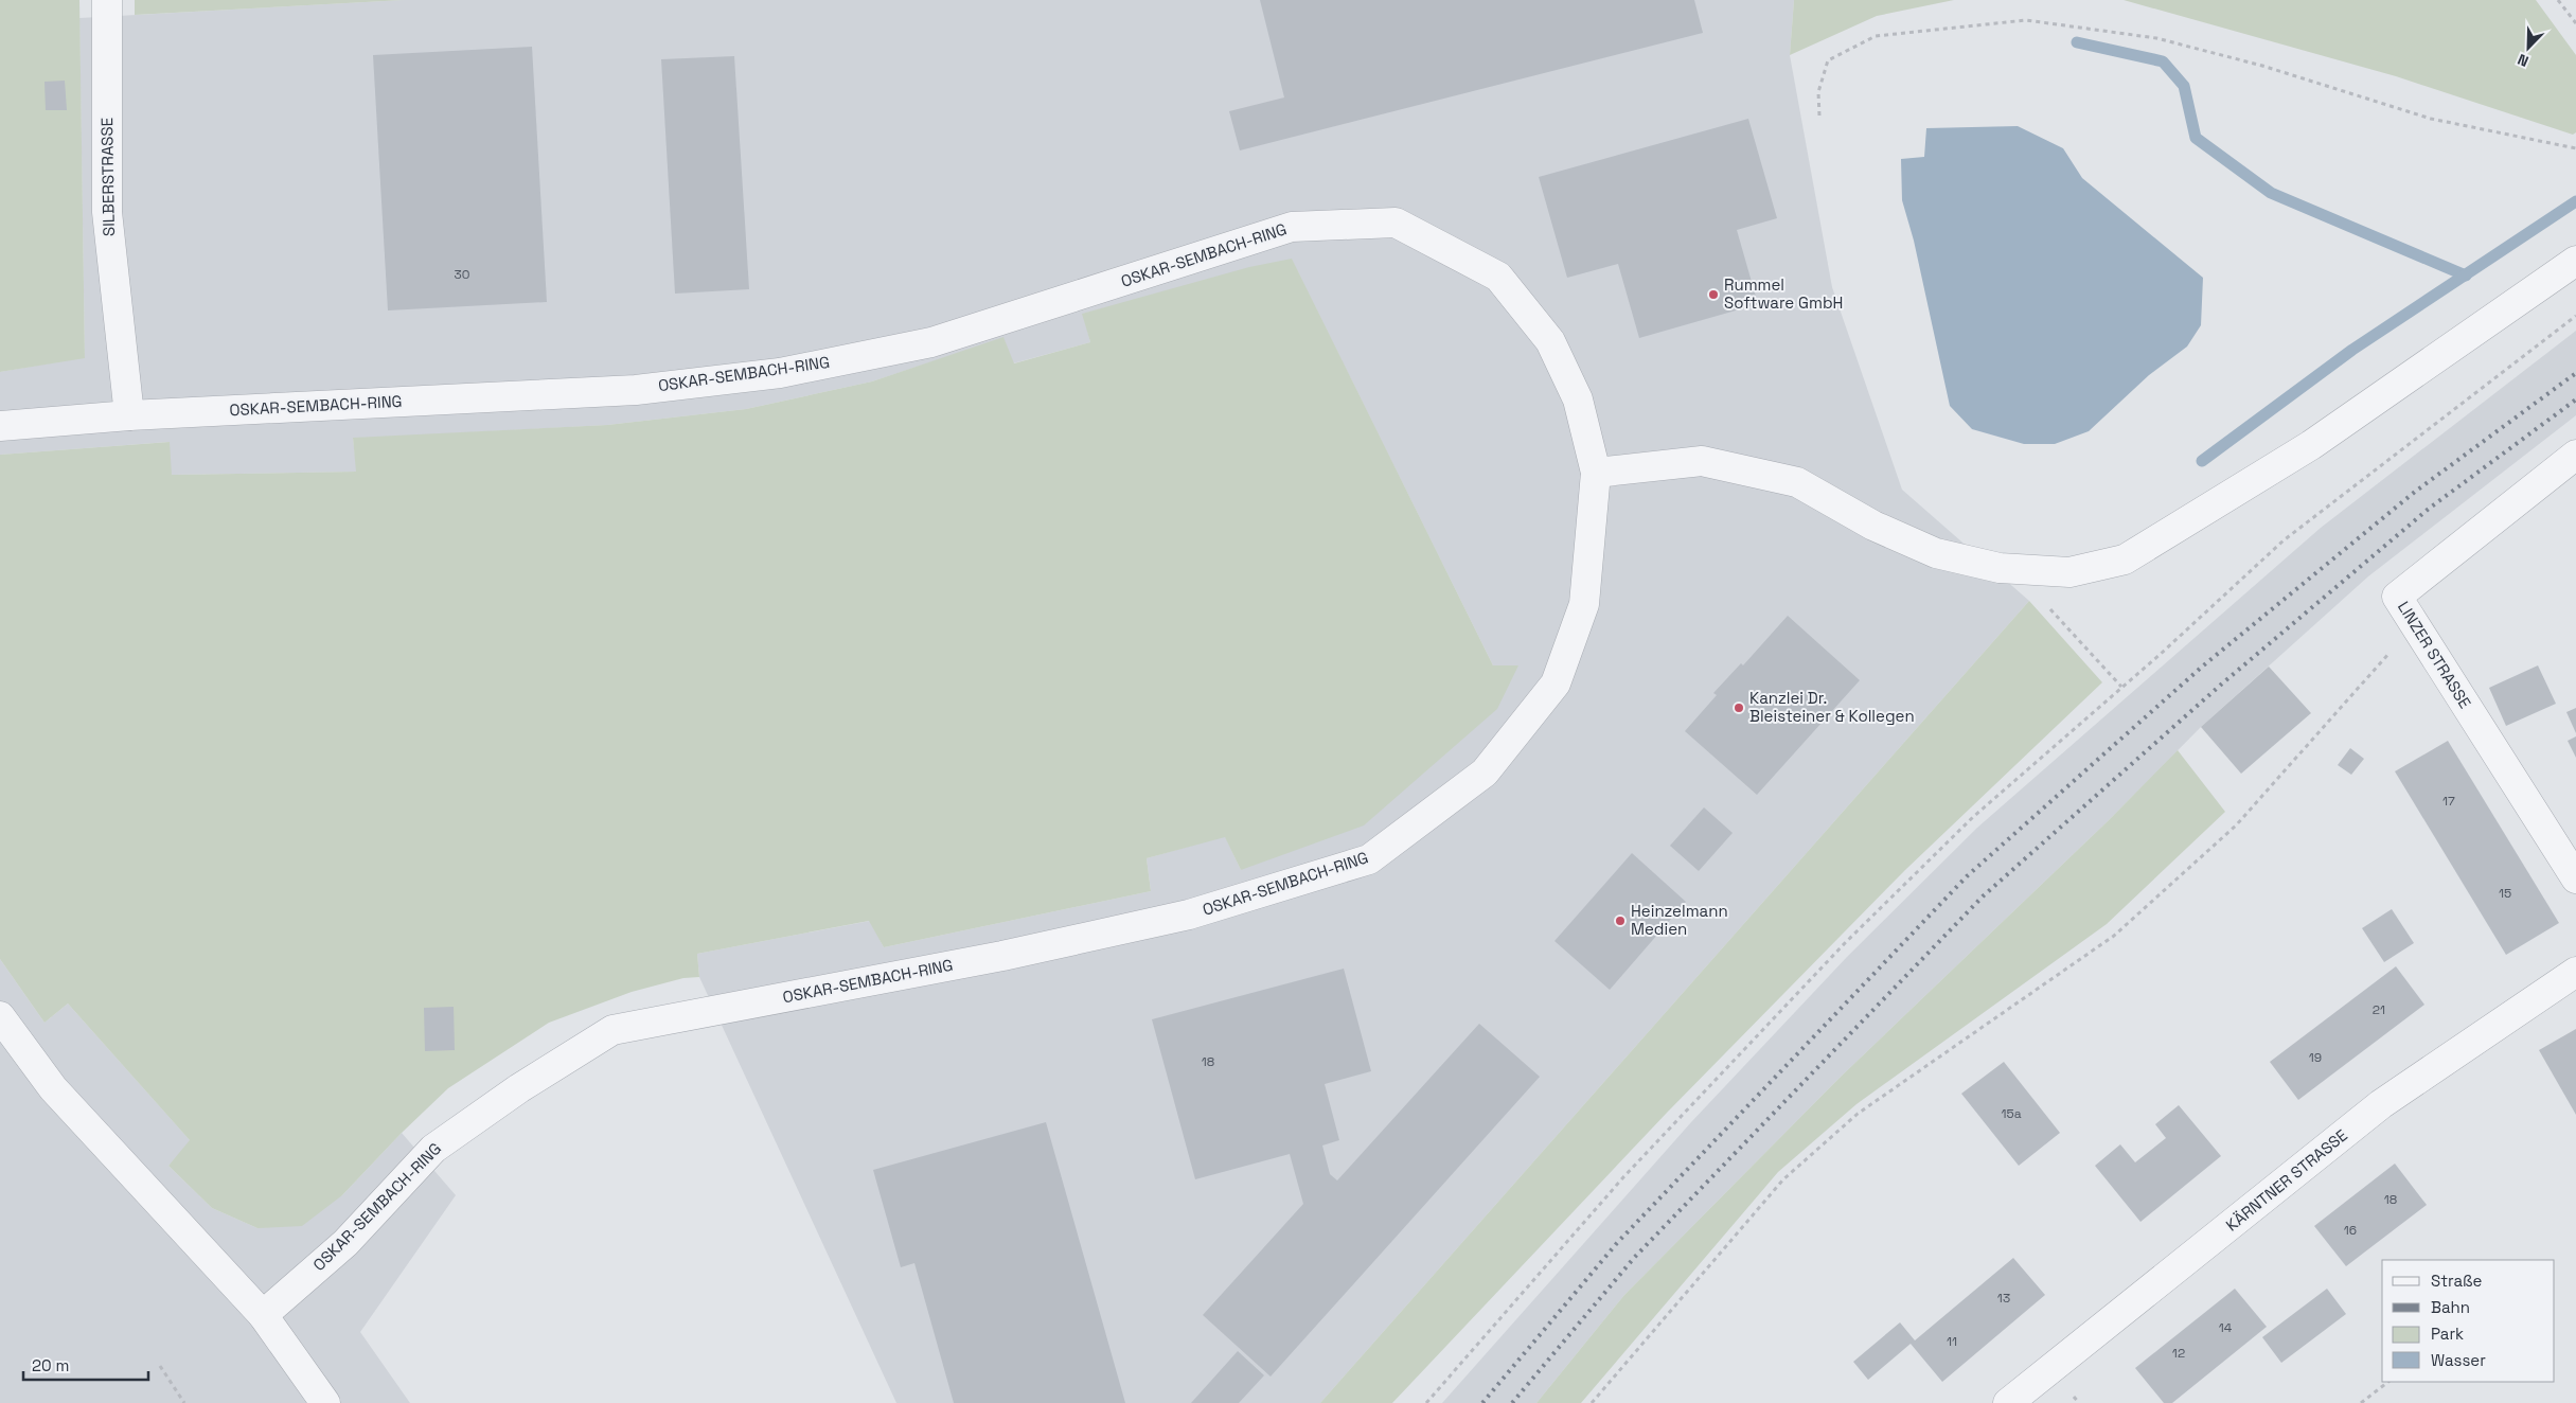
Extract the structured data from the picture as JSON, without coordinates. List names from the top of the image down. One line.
{"streets":{"street":["SILBERSTRASSE","OSKAR-SEMBACH-RING","LINZER STRASSE","KÄRNTNER STRASSE"]},"crossings":[["SILBERSTRASSE","OSKAR-SEMBACH-RING"]],"places":["Rummel Software GmbH","Kanzlei Dr. Bleisteiner & Kollegen","Heinzelmann Medien"],"house_numbers":["30","17","15","21","19","18","15a","18","16","13","14","11","12"],"legend":["Straße","Bahn","Park","Wasser"],"scale_bar":"20 m","north":"bottom left"}
